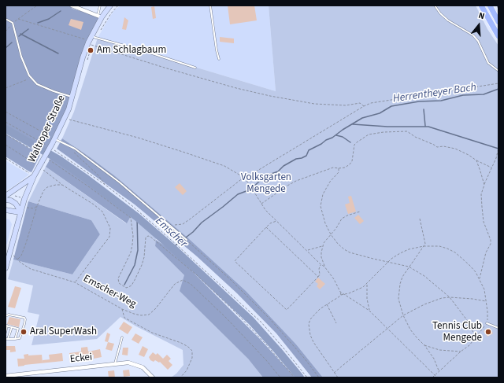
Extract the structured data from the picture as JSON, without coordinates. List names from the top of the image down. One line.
{"streets":{"main road":["Waltroper Straße"],"street":["Eckei"],"path":["Emscher-Weg"]},"crossings":[["Waltroper Straße","Emscher-Weg"]],"water":["Herrentheyer Bach","Emscher"],"parks":["Volksgarten Mengede"],"places":["Am Schlagbaum","Aral SuperWash","Tennis Club Mengede"],"north":"top"}
